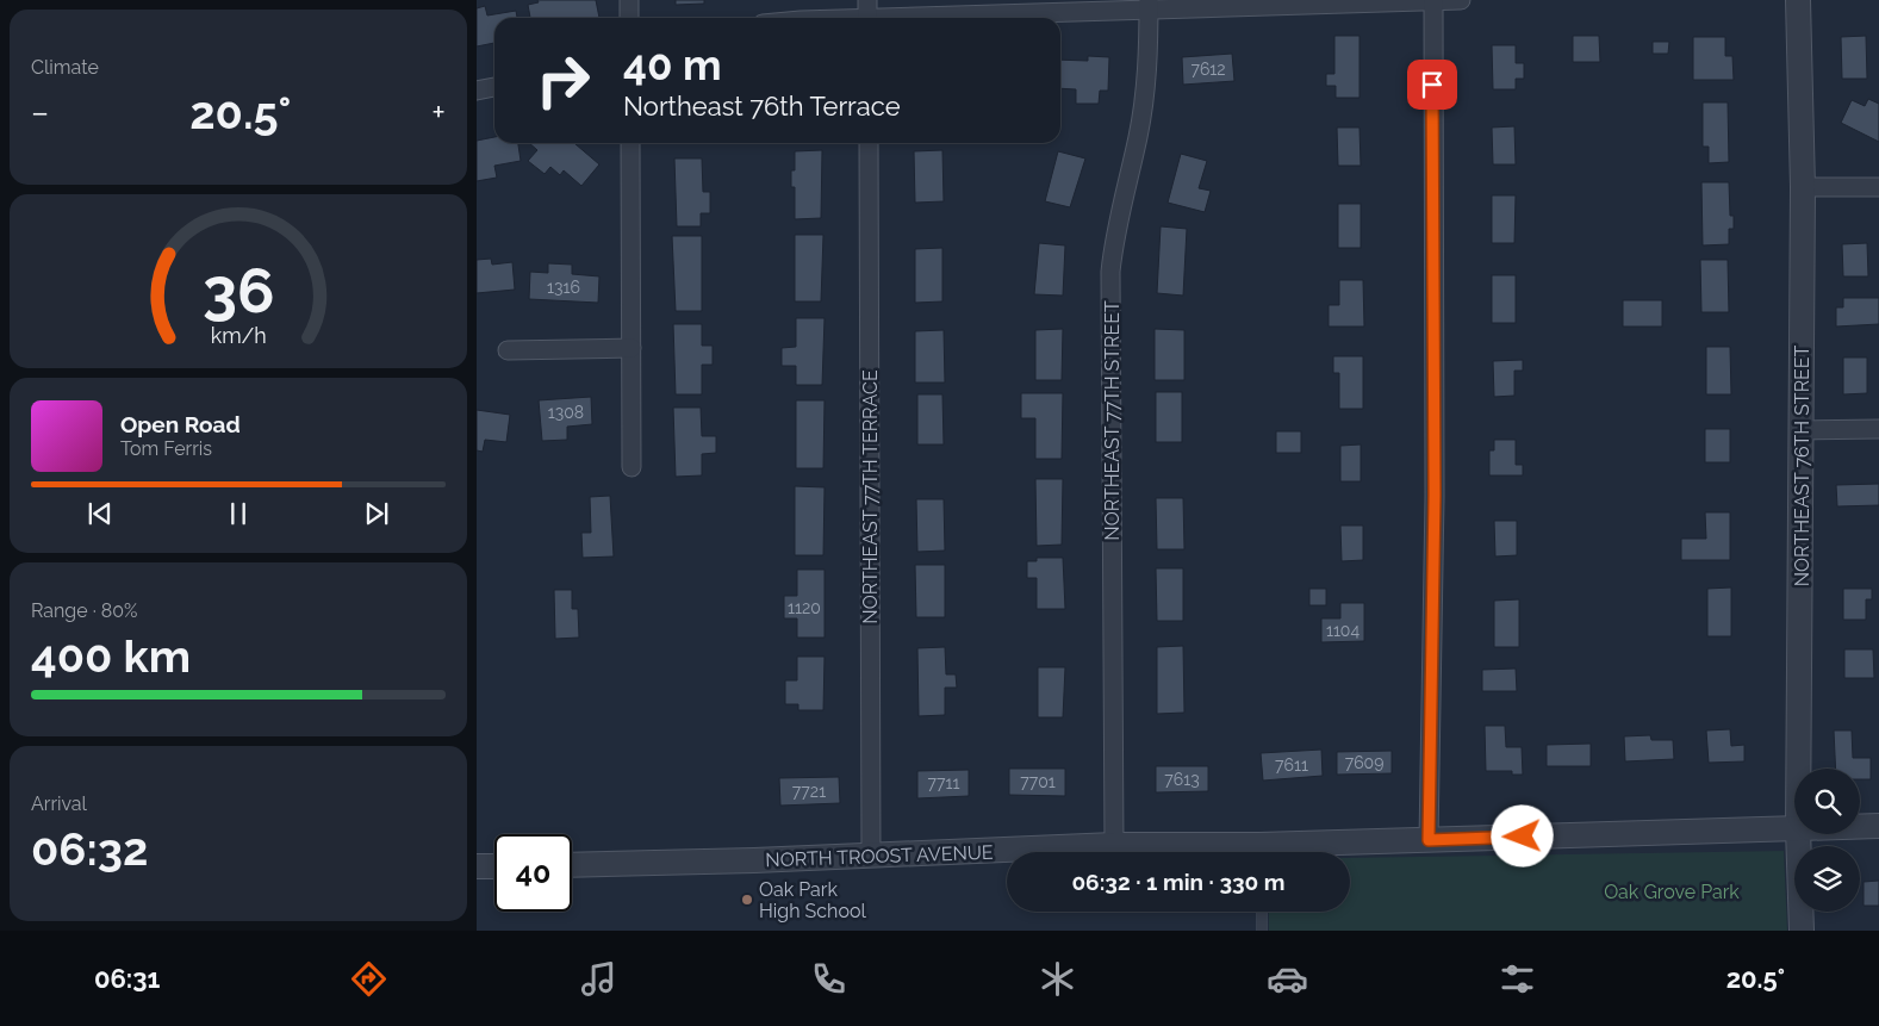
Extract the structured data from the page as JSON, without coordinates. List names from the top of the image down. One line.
{"streets":{"street":["NORTHEAST 77TH STREET","NORTHEAST 76TH STREET","NORTHEAST 77TH TERRACE","NORTH TROOST AVENUE"]},"crossings":[["NORTHEAST 77TH STREET","NORTH TROOST AVENUE"],["NORTHEAST 77TH TERRACE","NORTH TROOST AVENUE"]],"parks":["Oak Grove Park"],"places":["Oak Park High School"],"house_numbers":["7612","1316","1308","1120","1104","7609","7611","7613","7701","7711","7721"],"page":{"tile":["Climate",["Range · 80%","400 km"],["Arrival","06:32"]],"turn":["40 m","Northeast 76th Terrace"],"heat":["−","20.5°","+"],"song":["Open Road","Tom Ferris"],"limit":"40","trip":"06:32 · 1 min · 330 m","tabs":["06:31","20.5°"],"gauge":["36","km/h"]}}
